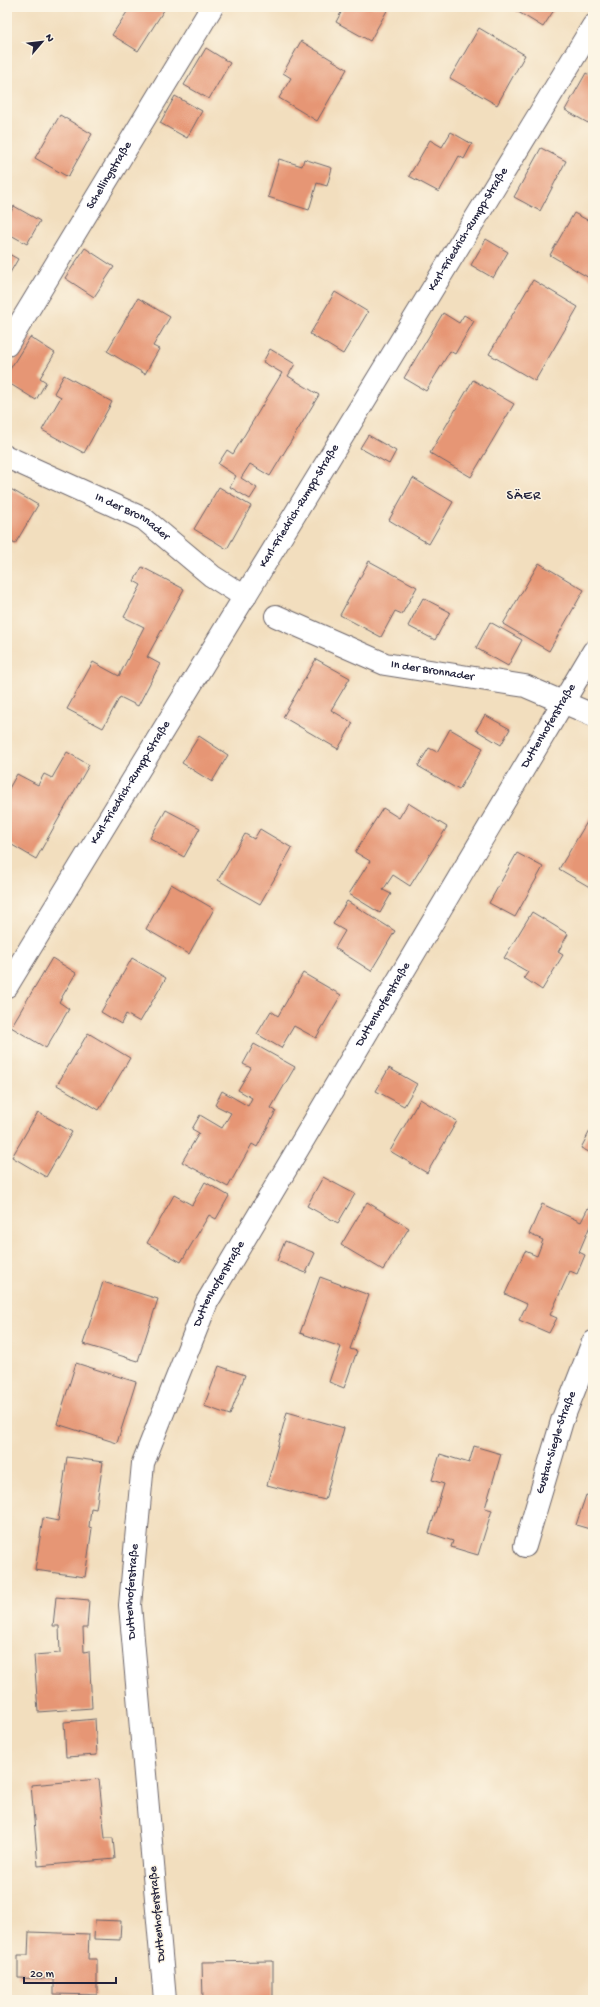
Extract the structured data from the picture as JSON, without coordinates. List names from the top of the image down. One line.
{"streets":{"street":["Schellingstraße","Karl-Friedrich-Rumpp-Straße","In der Bronnader","Duttenhoferstraße","Gustav-Siegle-Straße"]},"crossings":[["Karl-Friedrich-Rumpp-Straße","In der Bronnader"],["In der Bronnader","Duttenhoferstraße"]],"districts":["SÄER"],"scale_bar":"20 m","north":"top right"}
